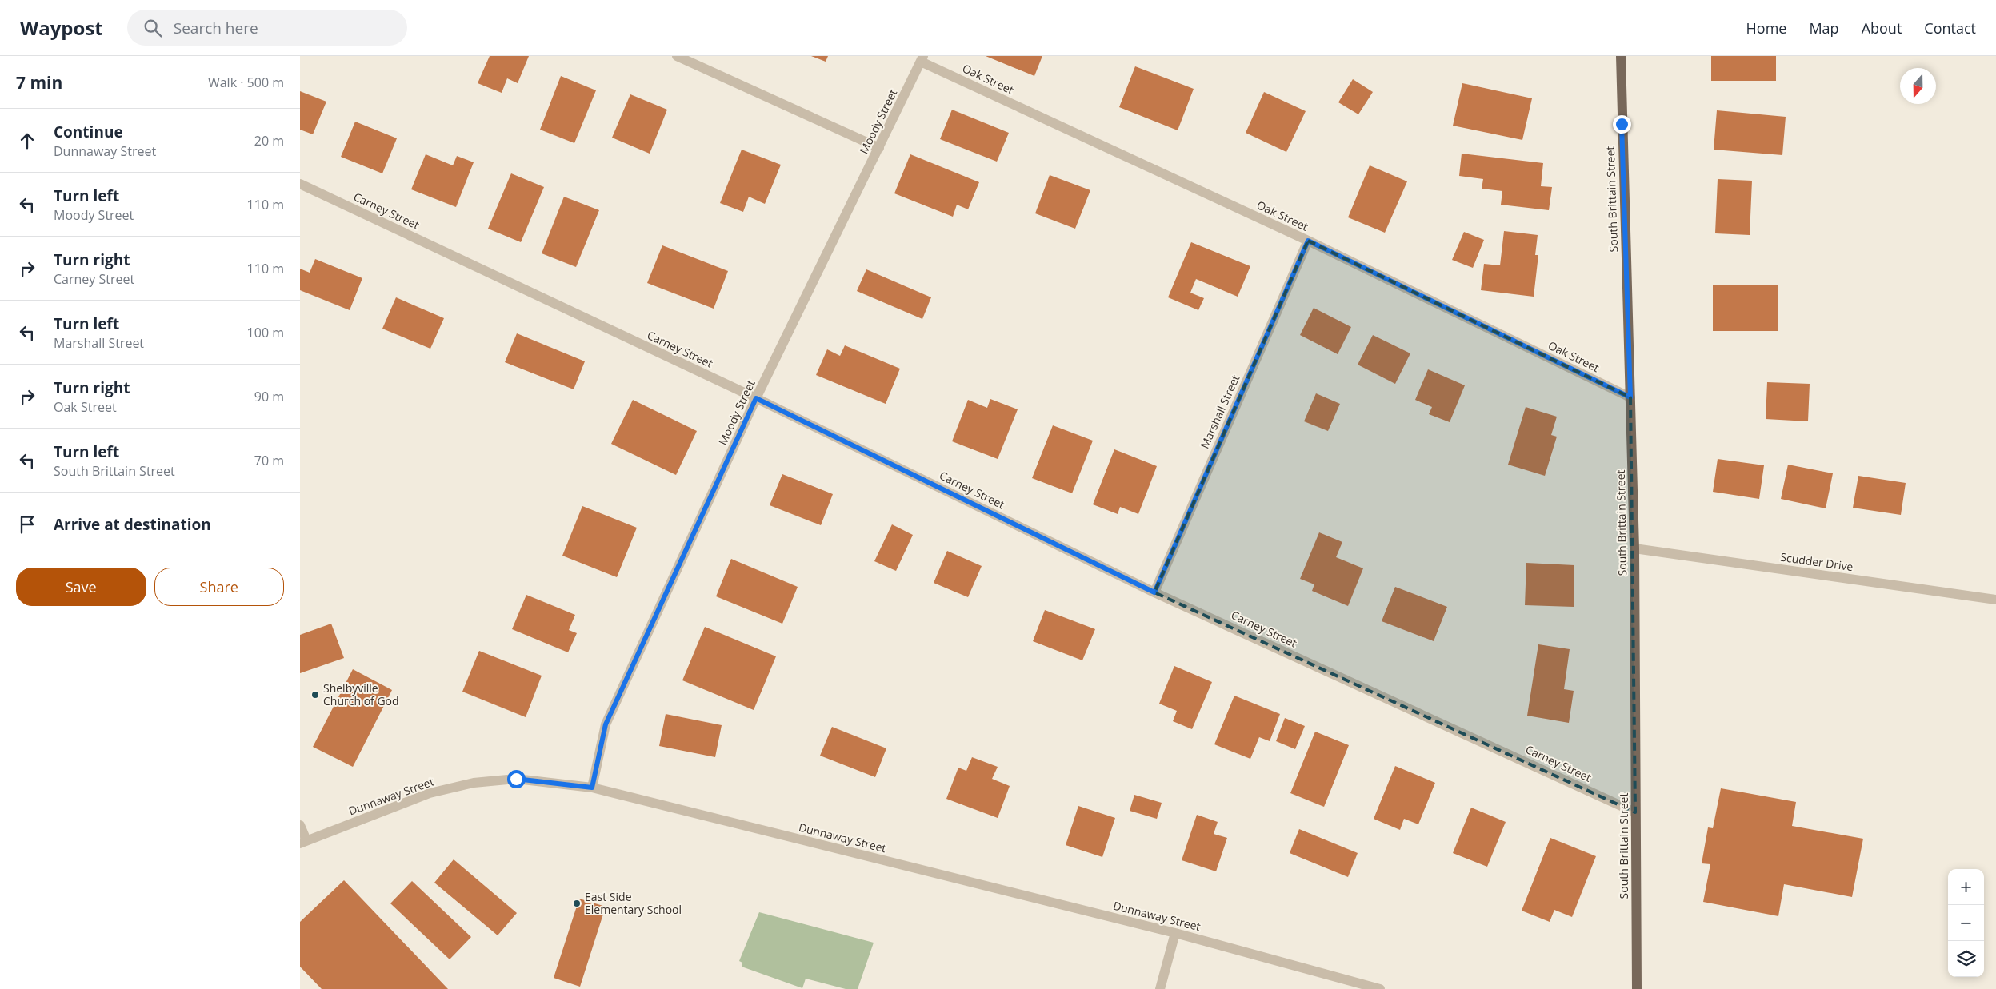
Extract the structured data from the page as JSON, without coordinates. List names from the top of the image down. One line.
{"streets":{"main road":["South Brittain Street"],"street":["Oak Street","Moody Street","Carney Street","Marshall Street","Scudder Drive","Dunnaway Street"]},"crossings":[["Oak Street","Moody Street"],["Oak Street","South Brittain Street"],["Oak Street","Marshall Street"],["Moody Street","Carney Street"],["Moody Street","Dunnaway Street"],["South Brittain Street","Carney Street"],["South Brittain Street","Scudder Drive"],["Carney Street","Marshall Street"]],"places":["Shelbyville Church of God","East Side Elementary School"],"north":"bottom","page":{"header":"Waypost","search":"Search here","nav":["Home","Map","About","Contact"],"heading":["7 min","Walk · 500 m"],"list":[["Continue","Dunnaway Street","20 m"],["Turn left","Moody Street","110 m"],["Turn right","Carney Street","110 m"],["Turn left","Marshall Street","100 m"],["Turn right","Oak Street","90 m"],["Turn left","South Brittain Street","70 m"],"Arrive at destination"],"buttons":["Save","Share"],"map_buttons":["+","−"]}}
